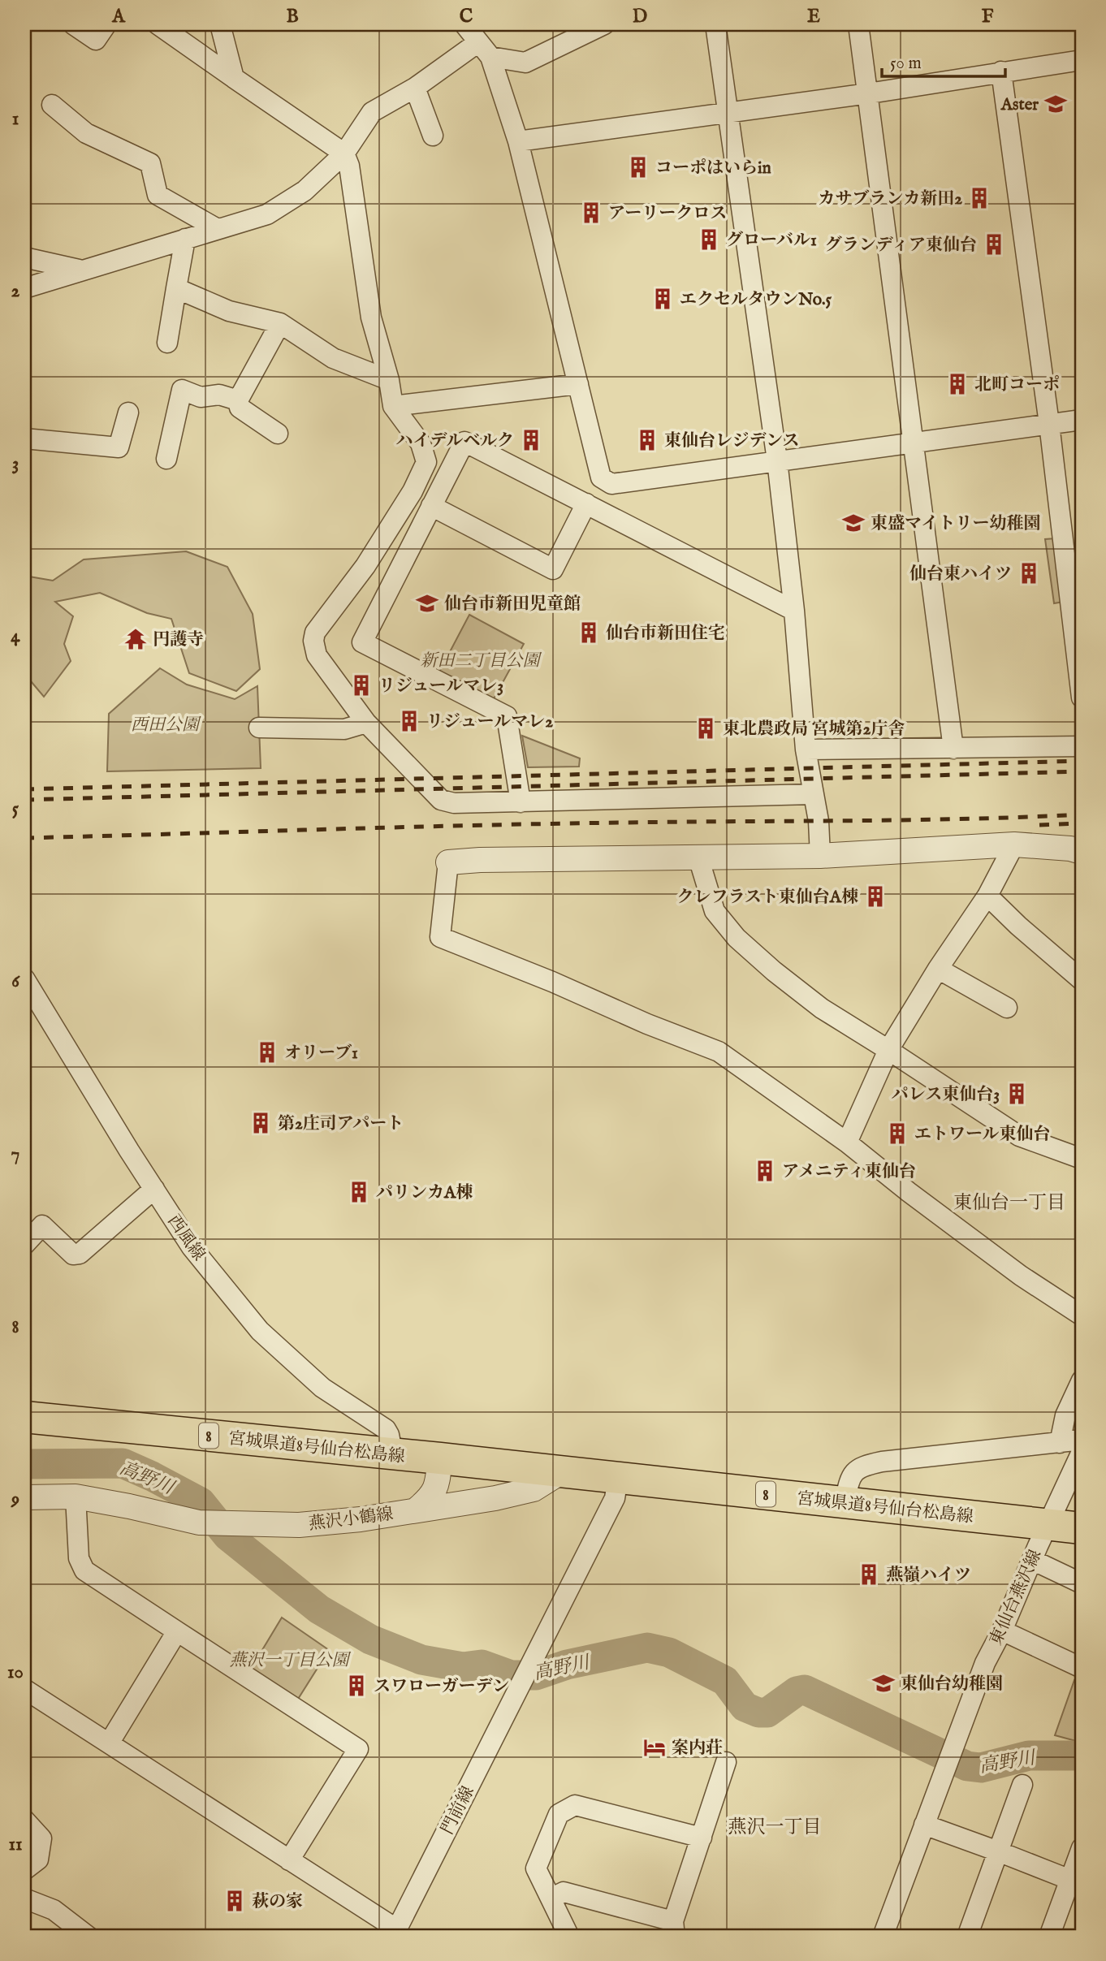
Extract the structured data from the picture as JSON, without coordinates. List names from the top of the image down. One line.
{"streets":{"main road":["8","宮城県道8号仙台松島線"],"street":["西風線","燕沢小鶴線","東仙台燕沢線","門前線"]},"crossings":[["西風線","宮城県道8号仙台松島線"],["宮城県道8号仙台松島線","燕沢小鶴線"],["宮城県道8号仙台松島線","東仙台燕沢線"],["宮城県道8号仙台松島線","門前線"]],"districts":["東仙台一丁目","燕沢一丁目"],"water":["高野川"],"parks":["新田二丁目公園","西田公園","燕沢一丁目公園"],"places":{"school or university":["Aster","東盛マイトリー幼稚園","仙台市新田児童館","東仙台幼稚園"],"building":["コーポはいらin","カサブランカ新田2","アーリークロス","グローバル1","グランディア東仙台","エクセルタウンNo.5","北町コーポ","ハイデルベルク","東仙台レジデンス","仙台東ハイツ","仙台市新田住宅","リジュールマレ3","リジュールマレ2","東北農政局 宮城第2庁舎","クレフラスト東仙台A棟","オリーブ1","パレス東仙台3","第2庄司アパート","エトワール東仙台","アメニティ東仙台","パリンカA棟","燕嶺ハイツ","スワローガーデン","萩の家"],"temple":["円護寺"],"hotel":["案内荘"]},"scale_bar":"50 m","grid":{"columns":["A","B","C","D","E","F"],"rows":["1","2","3","4","5","6","7","8","9","10","11"]}}
